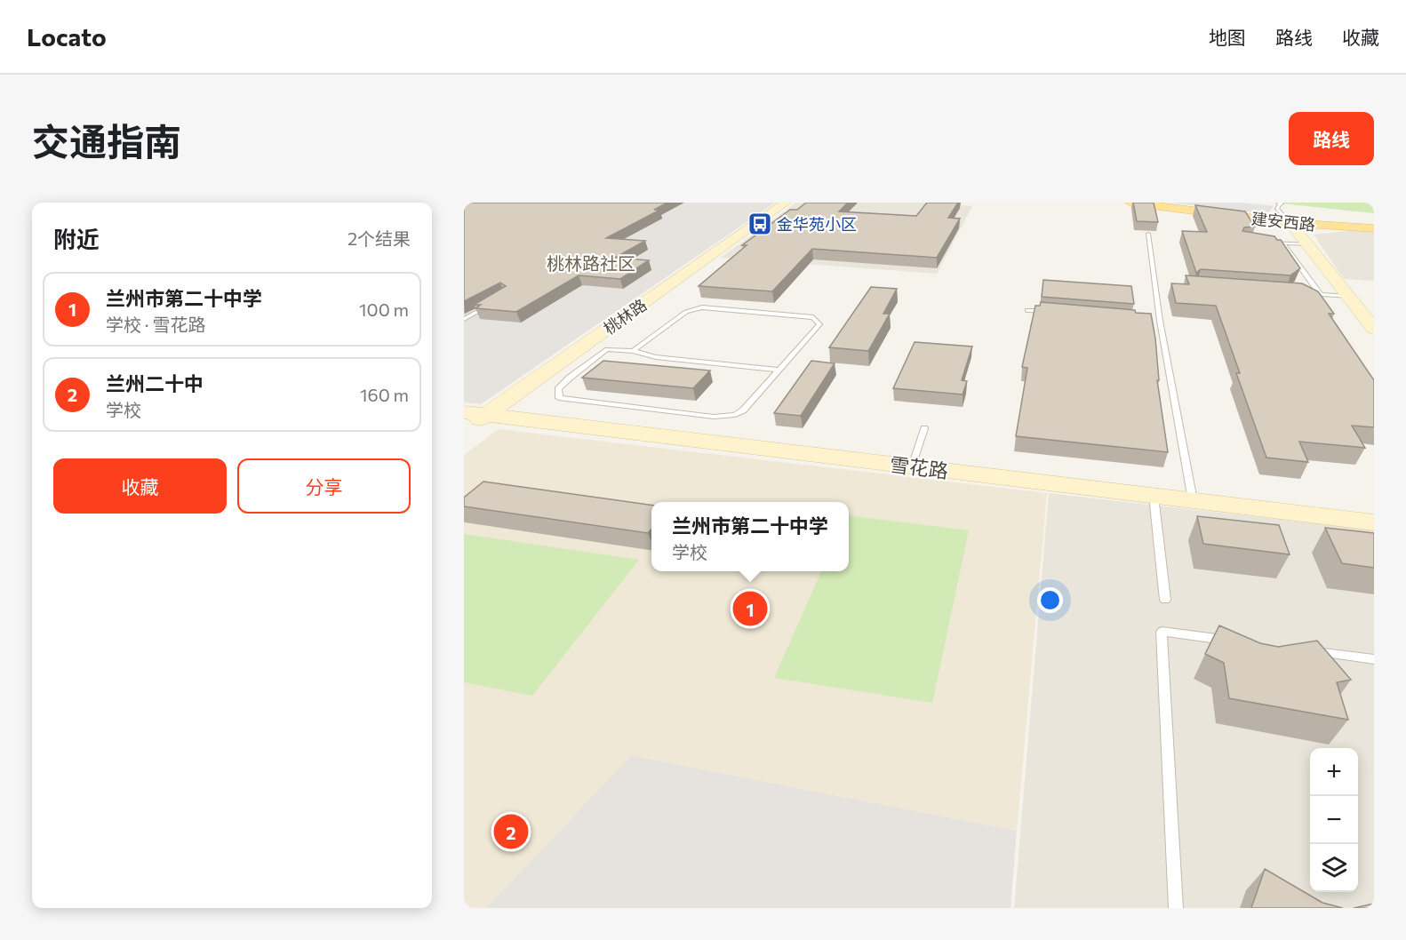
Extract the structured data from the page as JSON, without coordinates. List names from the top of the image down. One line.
{"streets":{"main road":["建安西路"],"street":["桃林路","雪花路"]},"crossings":[["桃林路","雪花路"]],"districts":["桃林路社区"],"places":{"bus stop":["金华苑小区"]},"page":{"header":"Locato","nav":["地图","路线","收藏"],"title":"交通指南","buttons":["路线",["收藏","分享"]],"heading":["附近","2个结果"],"list":[{"mark":"1","name":"兰州市第二十中学","note":"学校 · 雪花路","value":"100 m"},{"mark":"2","name":"兰州二十中","note":"学校","value":"160 m"}],"popup":["兰州市第二十中学","学校"],"pins":["1","2"],"map_buttons":["+","−"]}}
